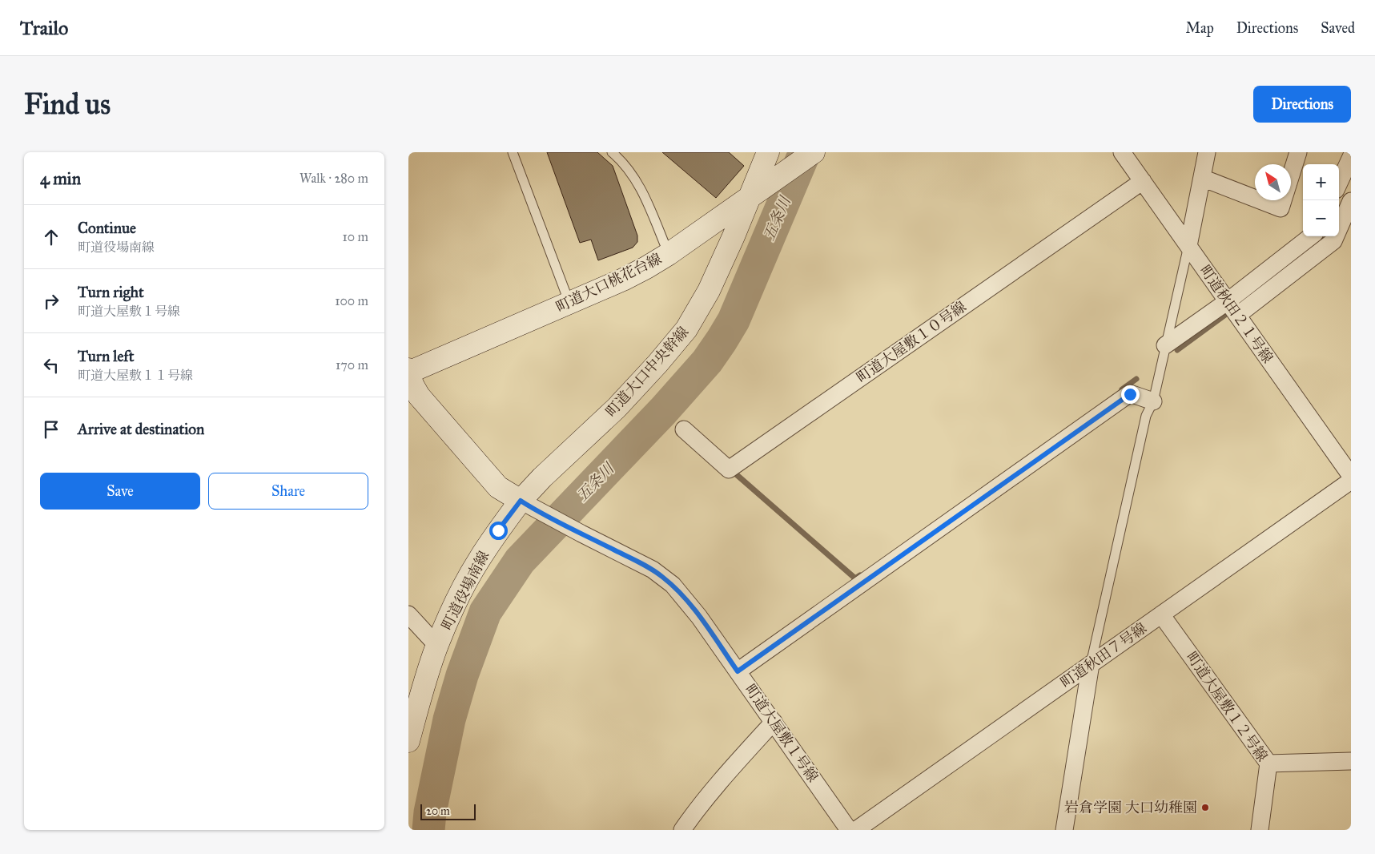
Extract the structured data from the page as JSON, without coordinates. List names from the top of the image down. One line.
{"streets":{"street":["町道大口桃花台線","町道秋田２１号線","町道大屋敷１０号線","町道大口中央幹線","町道役場南線","町道秋田７号線","町道大屋敷１２号線","町道大屋敷１号線"]},"crossings":[["町道大口桃花台線","町道大口中央幹線"],["町道秋田２１号線","町道大屋敷１０号線"],["町道大口中央幹線","町道役場南線"],["町道大口中央幹線","町道大屋敷１号線"],["町道役場南線","町道大屋敷１号線"],["町道秋田７号線","町道大屋敷１２号線"]],"water":["五条川"],"places":["岩倉学園 大口幼稚園"],"scale_bar":"20 m","north":"top left","page":{"header":"Trailo","nav":["Map","Directions","Saved"],"buttons":["Directions",["Save","Share"]],"title":"Find us","heading":["4 min","Walk · 280 m"],"map_buttons":["+","−"],"list":[["Continue","町道役場南線","10 m"],["Turn right","町道大屋敷１号線","100 m"],["Turn left","町道大屋敷１１号線","170 m"],"Arrive at destination"],"scale":"20 m"}}
